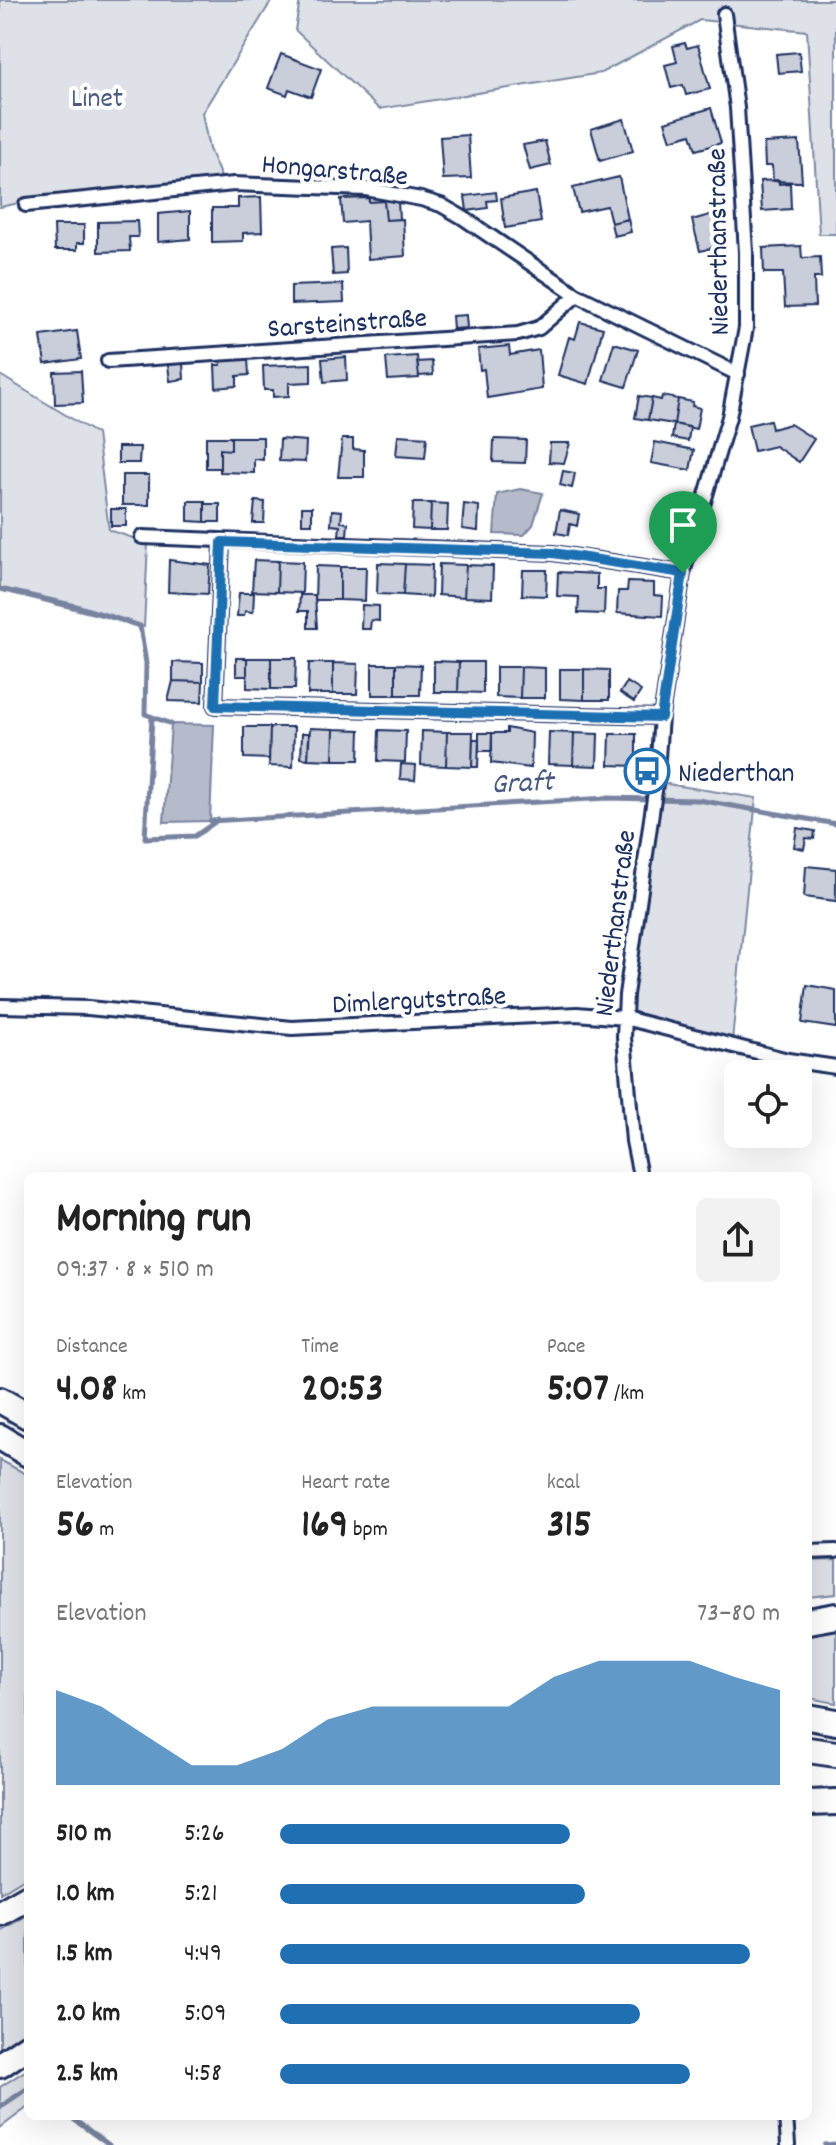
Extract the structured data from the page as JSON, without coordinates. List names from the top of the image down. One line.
{"streets":{"street":["Hongarstraße","Niederthanstraße","Sarsteinstraße","Dimlergutstraße"]},"crossings":[["Hongarstraße","Niederthanstraße"],["Hongarstraße","Sarsteinstraße"],["Niederthanstraße","Dimlergutstraße"]],"water":["Graft"],"parks":["Linet"],"places":{"bus stop":["Niederthan"]},"page":{"heading":["Morning run","09:37 · 8 × 510 m"],"stats":[["Distance","4.08 km"],["Time","20:53"],["Pace","5:07 /km"],["Elevation","56 m"],["Heart rate","169 bpm"],["kcal","315"]],"chart":["Elevation","73–80 m"],"list":[{"name":"510 m","note":"5:26"},{"name":"1.0 km","note":"5:21"},{"name":"1.5 km","note":"4:49"},{"name":"2.0 km","note":"5:09"},{"name":"2.5 km","note":"4:58"}]}}
